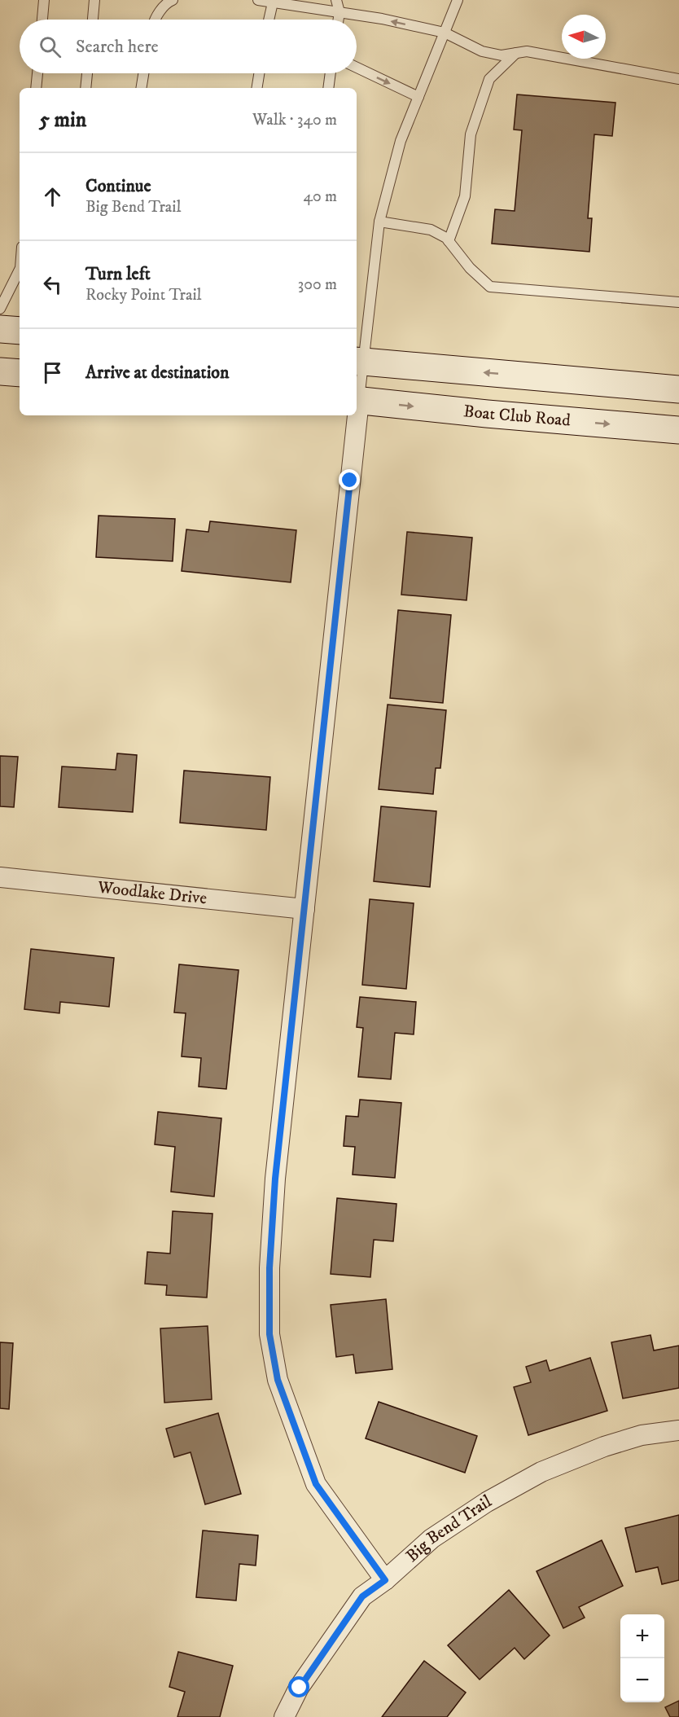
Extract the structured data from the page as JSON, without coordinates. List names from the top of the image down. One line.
{"streets":{"main road":["Boat Club Road"],"street":["Woodlake Drive","Big Bend Trail"]},"north":"left","page":{"search":"Search here","heading":["5 min","Walk · 340 m"],"list":[["Continue","Big Bend Trail","40 m"],["Turn left","Rocky Point Trail","300 m"],"Arrive at destination"],"map_buttons":["+","−"]}}
